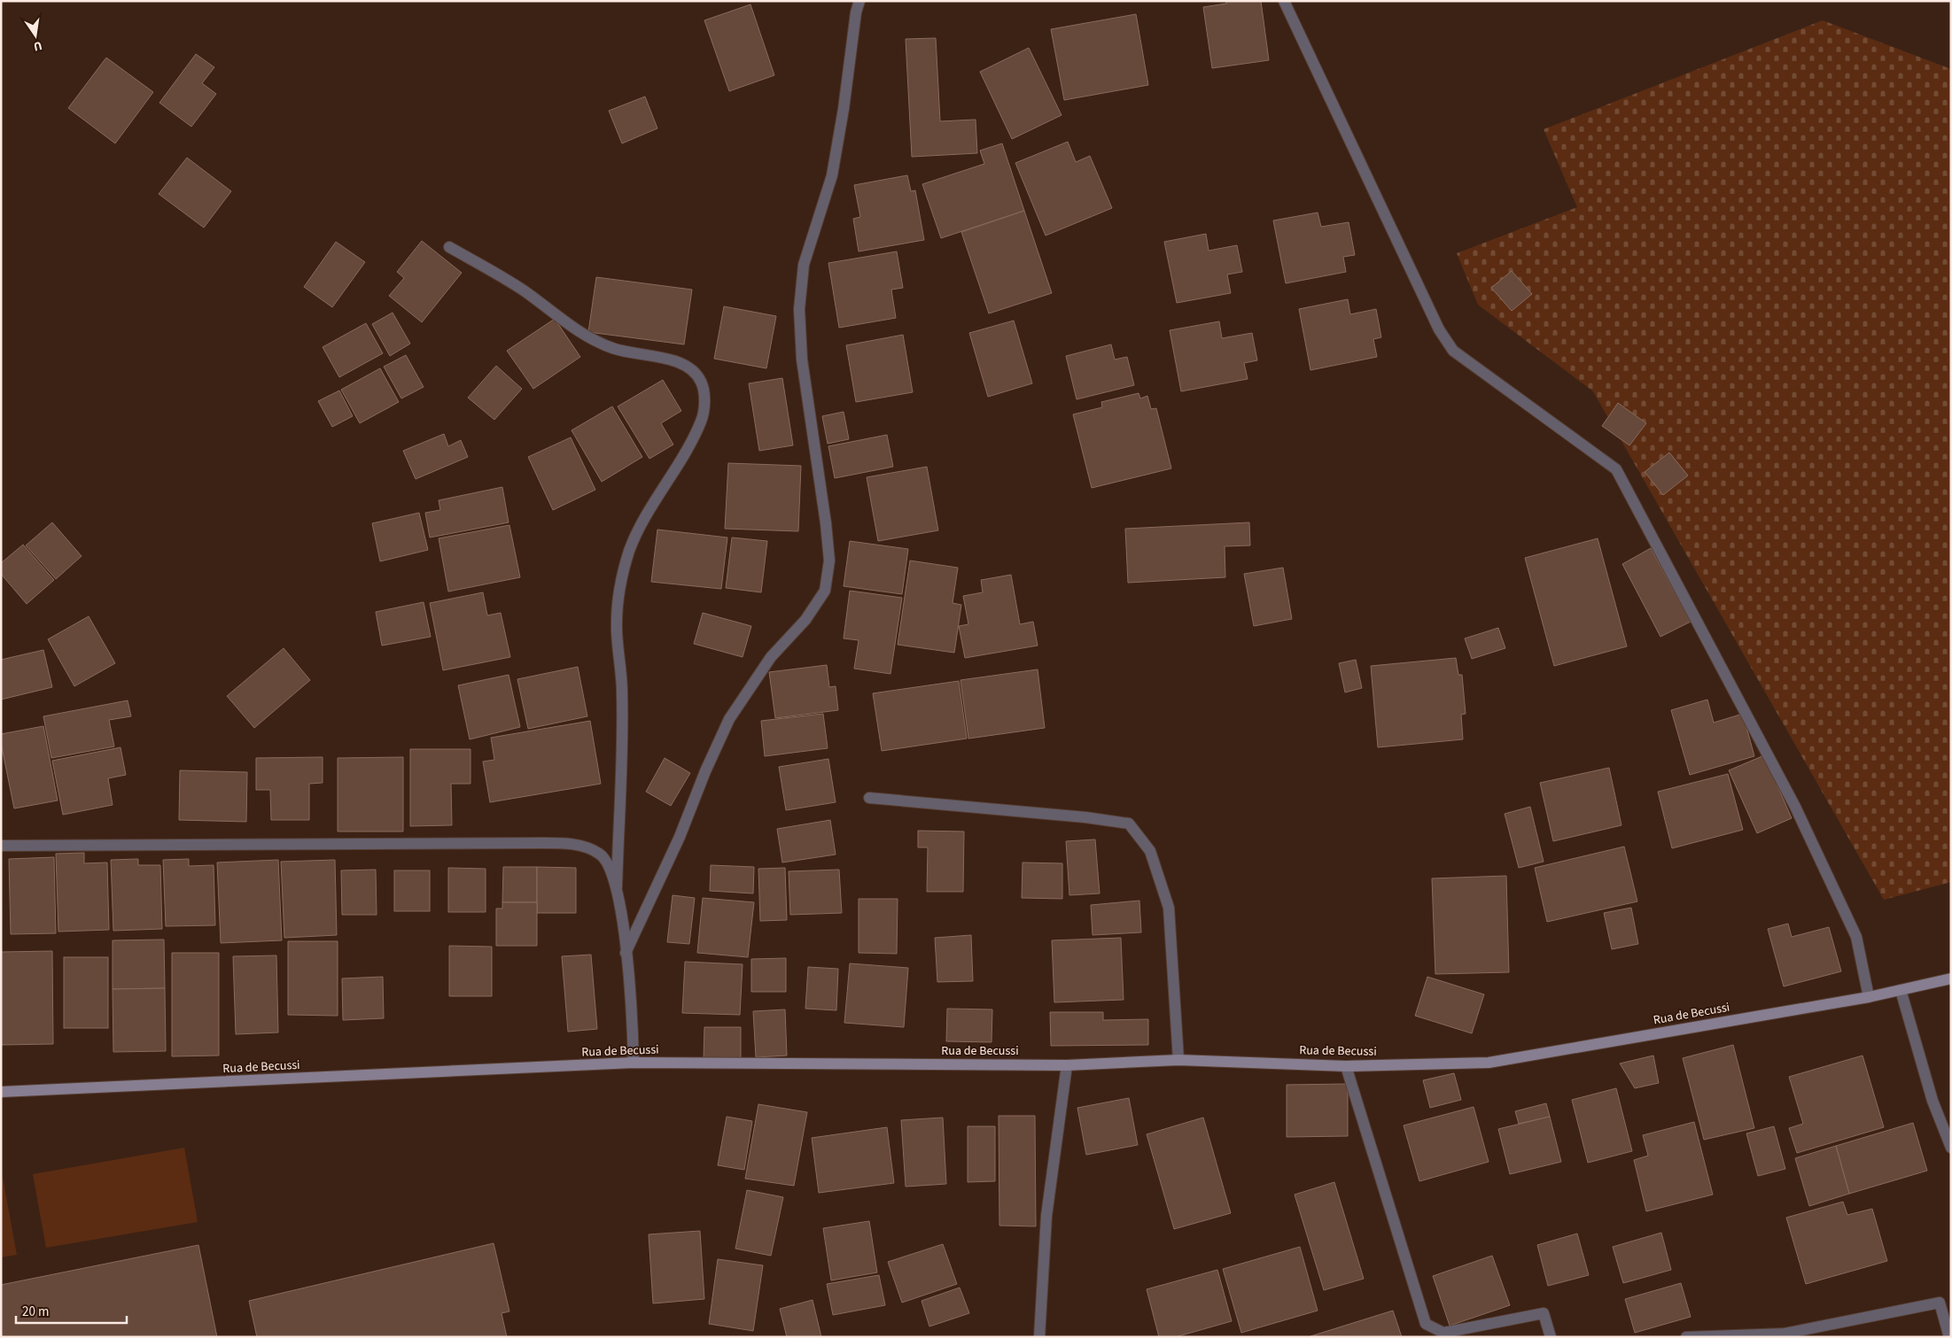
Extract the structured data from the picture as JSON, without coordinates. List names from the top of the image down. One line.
{"streets":{"street":["Rua de Becussi"]},"scale_bar":"20 m","north":"bottom"}
